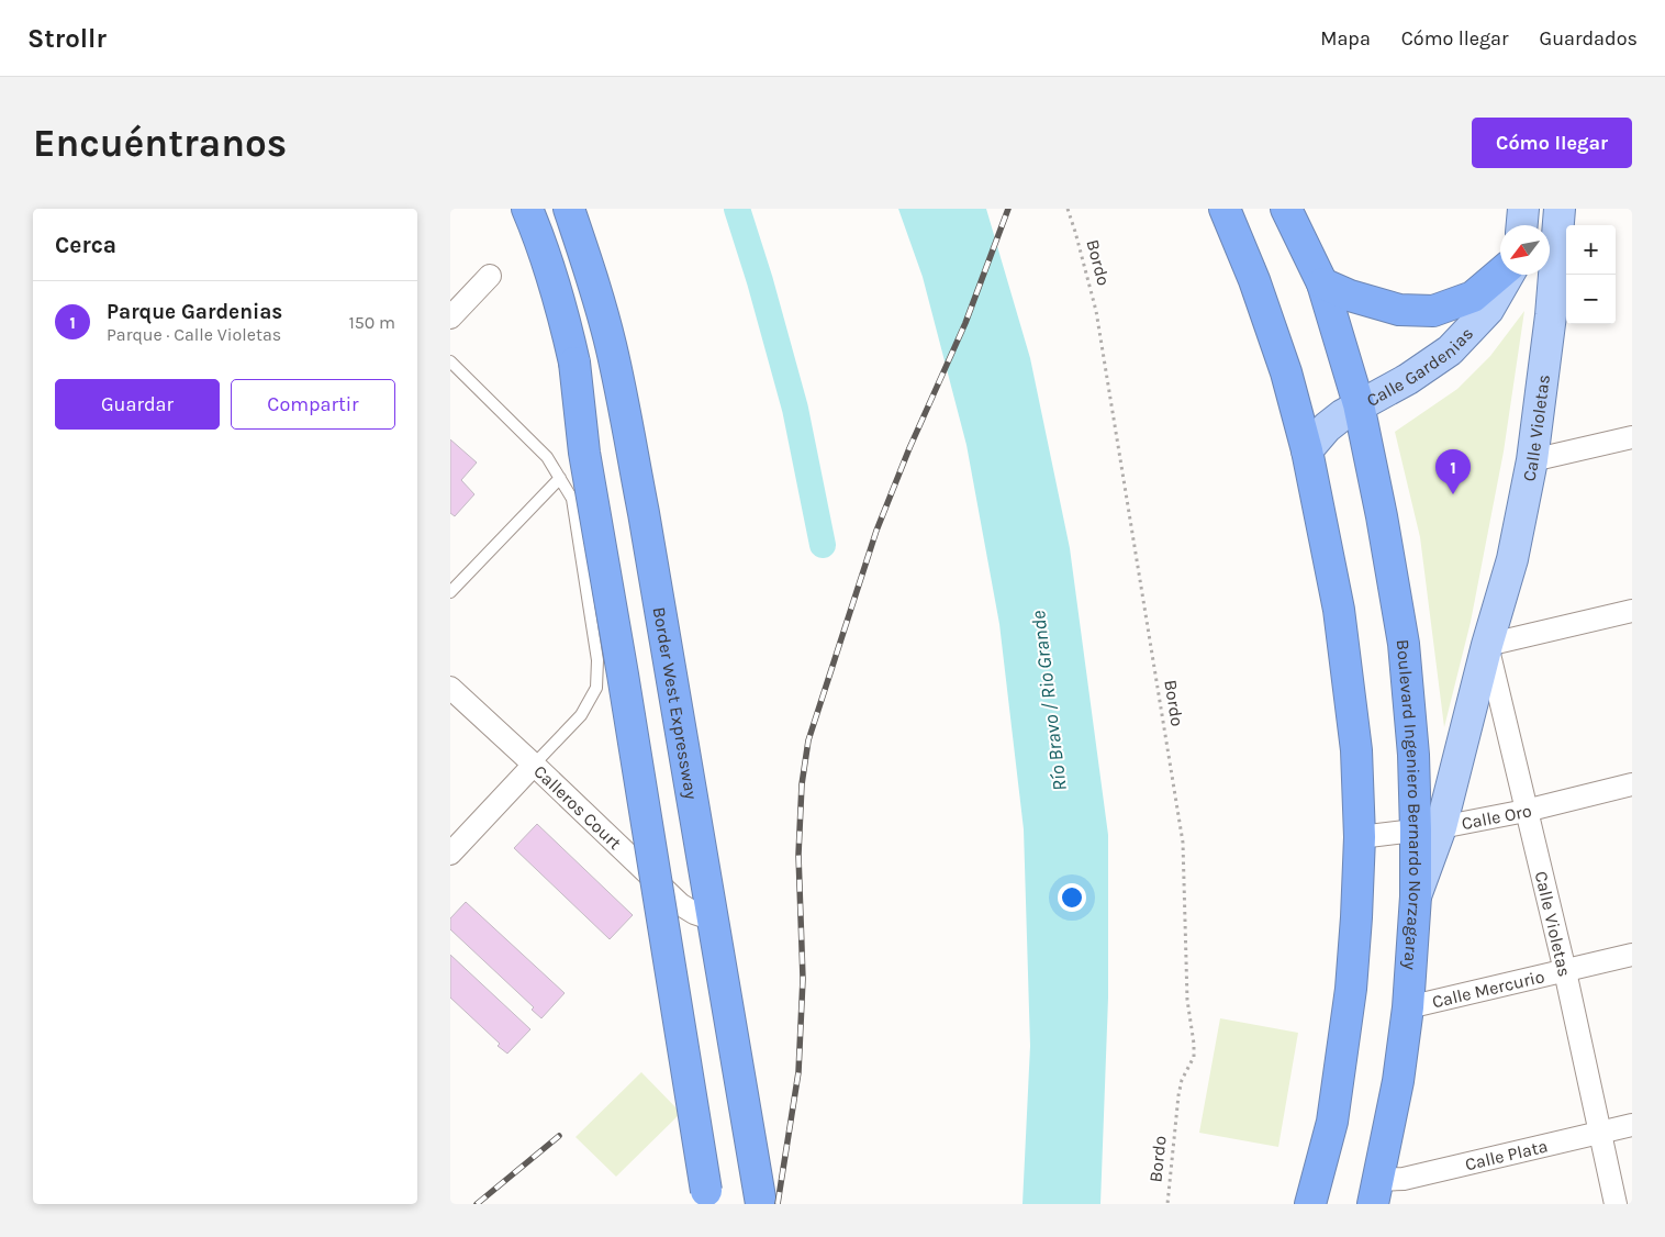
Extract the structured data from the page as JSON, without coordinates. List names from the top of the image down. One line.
{"streets":{"highway":["Border West Expressway","Boulevard Ingeniero Bernardo Norzagaray"],"main road":["Calle Gardenias","Calle Violetas"],"street":["Calleros Court","Calle Oro","Calle Mercurio","Calle Plata"],"path":["Bordo"]},"crossings":[["Calle Gardenias","Boulevard Ingeniero Bernardo Norzagaray"],["Calle Violetas","Boulevard Ingeniero Bernardo Norzagaray"],["Calle Violetas","Calle Oro"],["Calle Violetas","Calle Mercurio"],["Calle Violetas","Calle Plata"],["Boulevard Ingeniero Bernardo Norzagaray","Calle Oro"],["Boulevard Ingeniero Bernardo Norzagaray","Calle Mercurio"],["Boulevard Ingeniero Bernardo Norzagaray","Calle Plata"]],"water":["Río Bravo / Rio Grande"],"north":"bottom left","page":{"header":"Strollr","nav":["Mapa","Cómo llegar","Guardados"],"buttons":["Cómo llegar",["Guardar","Compartir"]],"title":"Encuéntranos","heading":"Cerca","map_buttons":["+","−"],"list":[{"mark":"1","name":"Parque Gardenias","note":"Parque · Calle Violetas","value":"150 m"}],"pins":"1"}}
